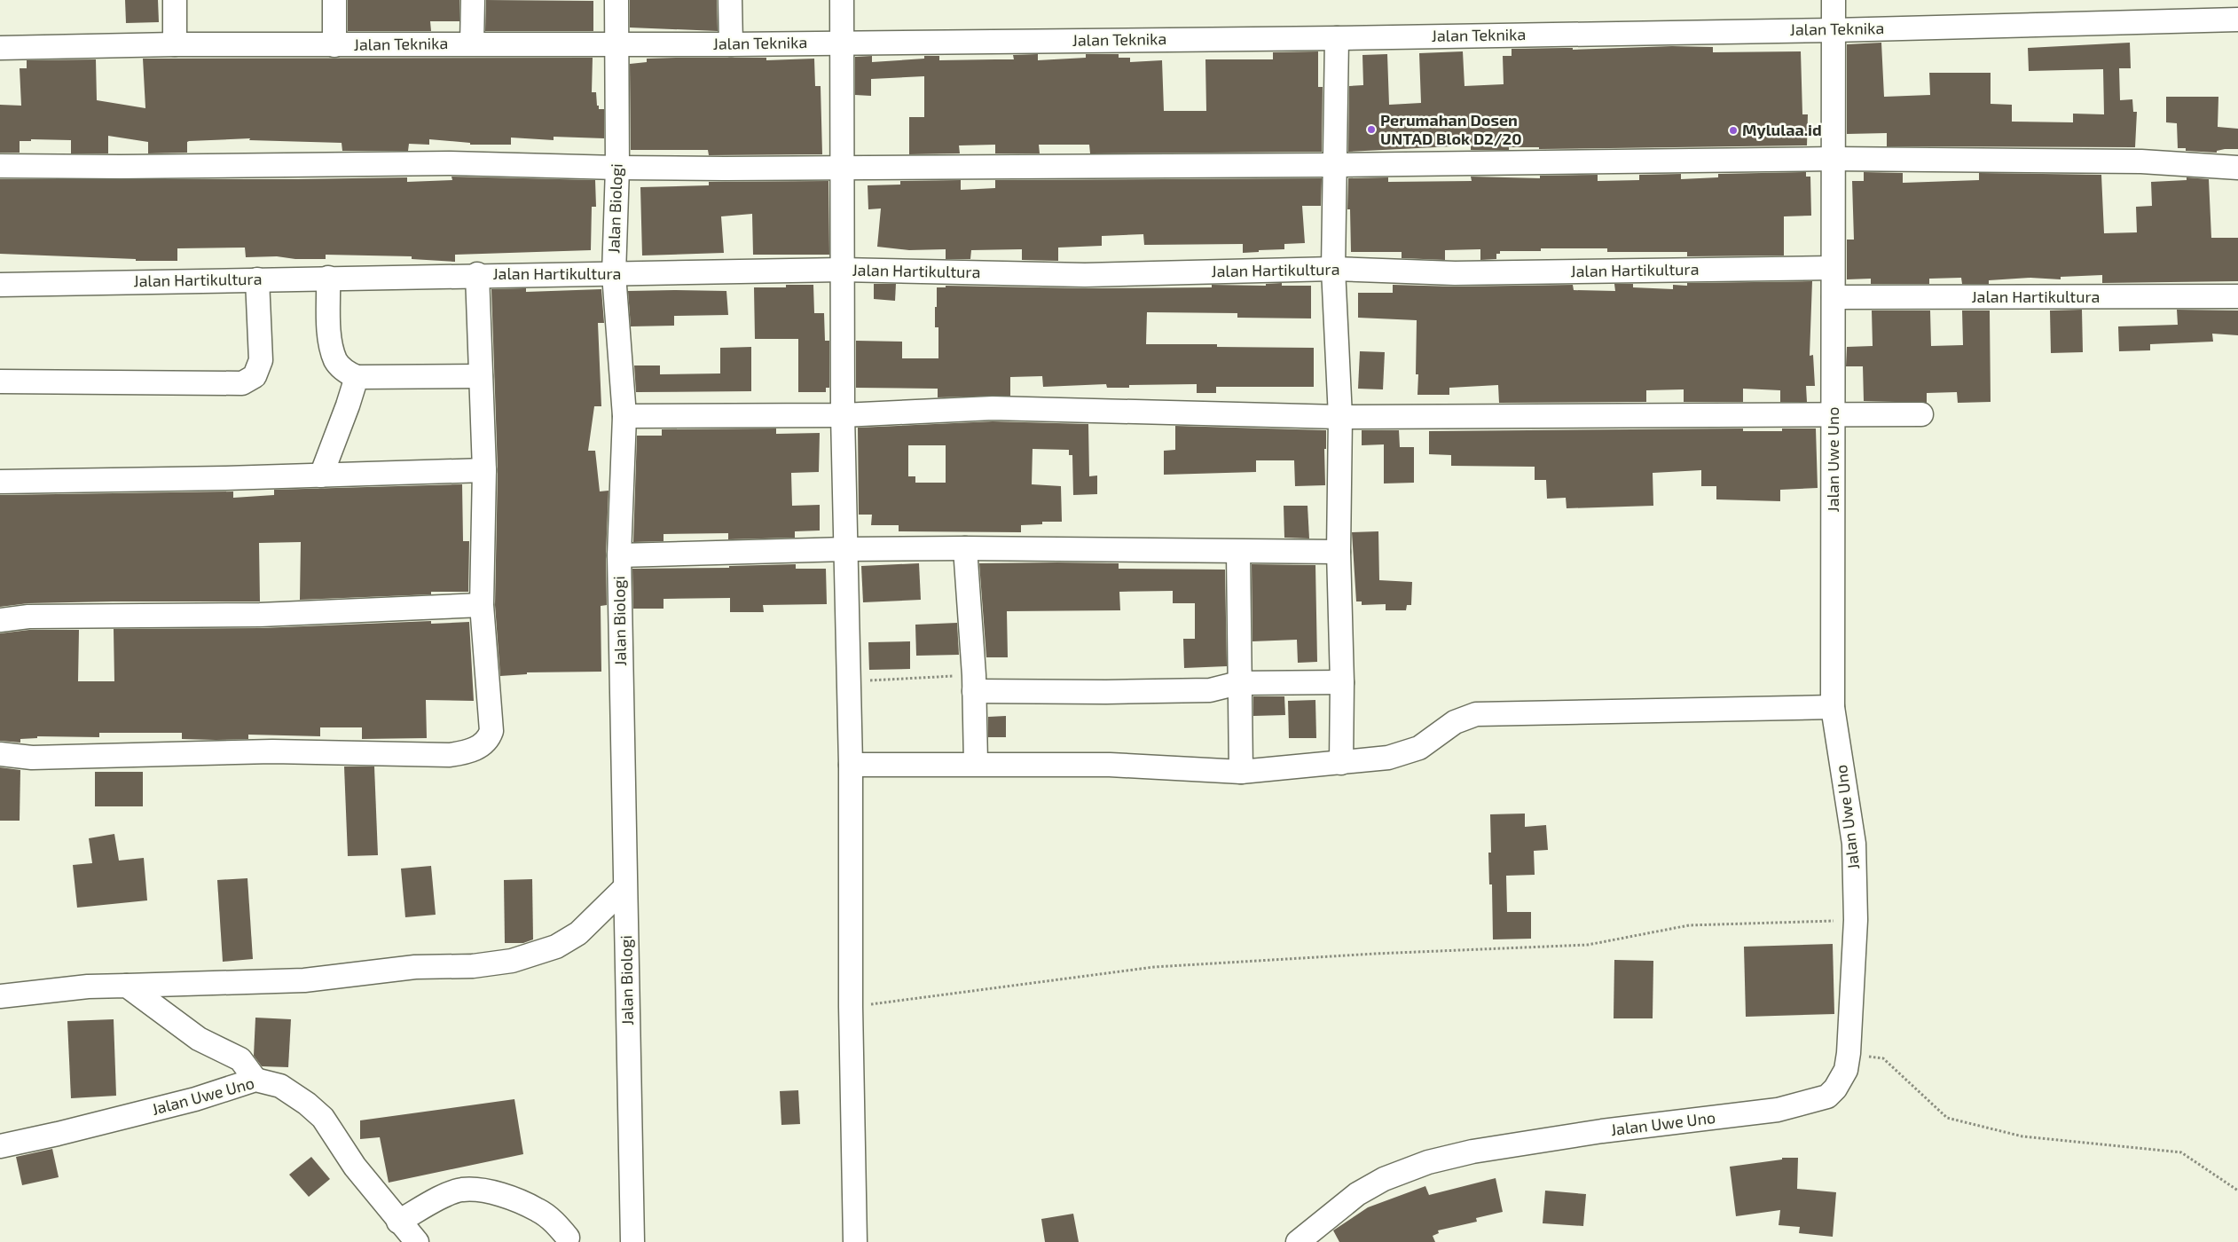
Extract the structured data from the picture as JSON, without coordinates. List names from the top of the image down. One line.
{"streets":{"street":["Jalan Teknika","Jalan Biologi","Jalan Hartikultura","Jalan Uwe Uno"]},"crossings":[["Jalan Teknika","Jalan Biologi"],["Jalan Teknika","Jalan Uwe Uno"],["Jalan Biologi","Jalan Hartikultura"],["Jalan Hartikultura","Jalan Uwe Uno"]],"places":["Perumahan Dosen UNTAD Blok D2/20","Mylulaa.id"]}
